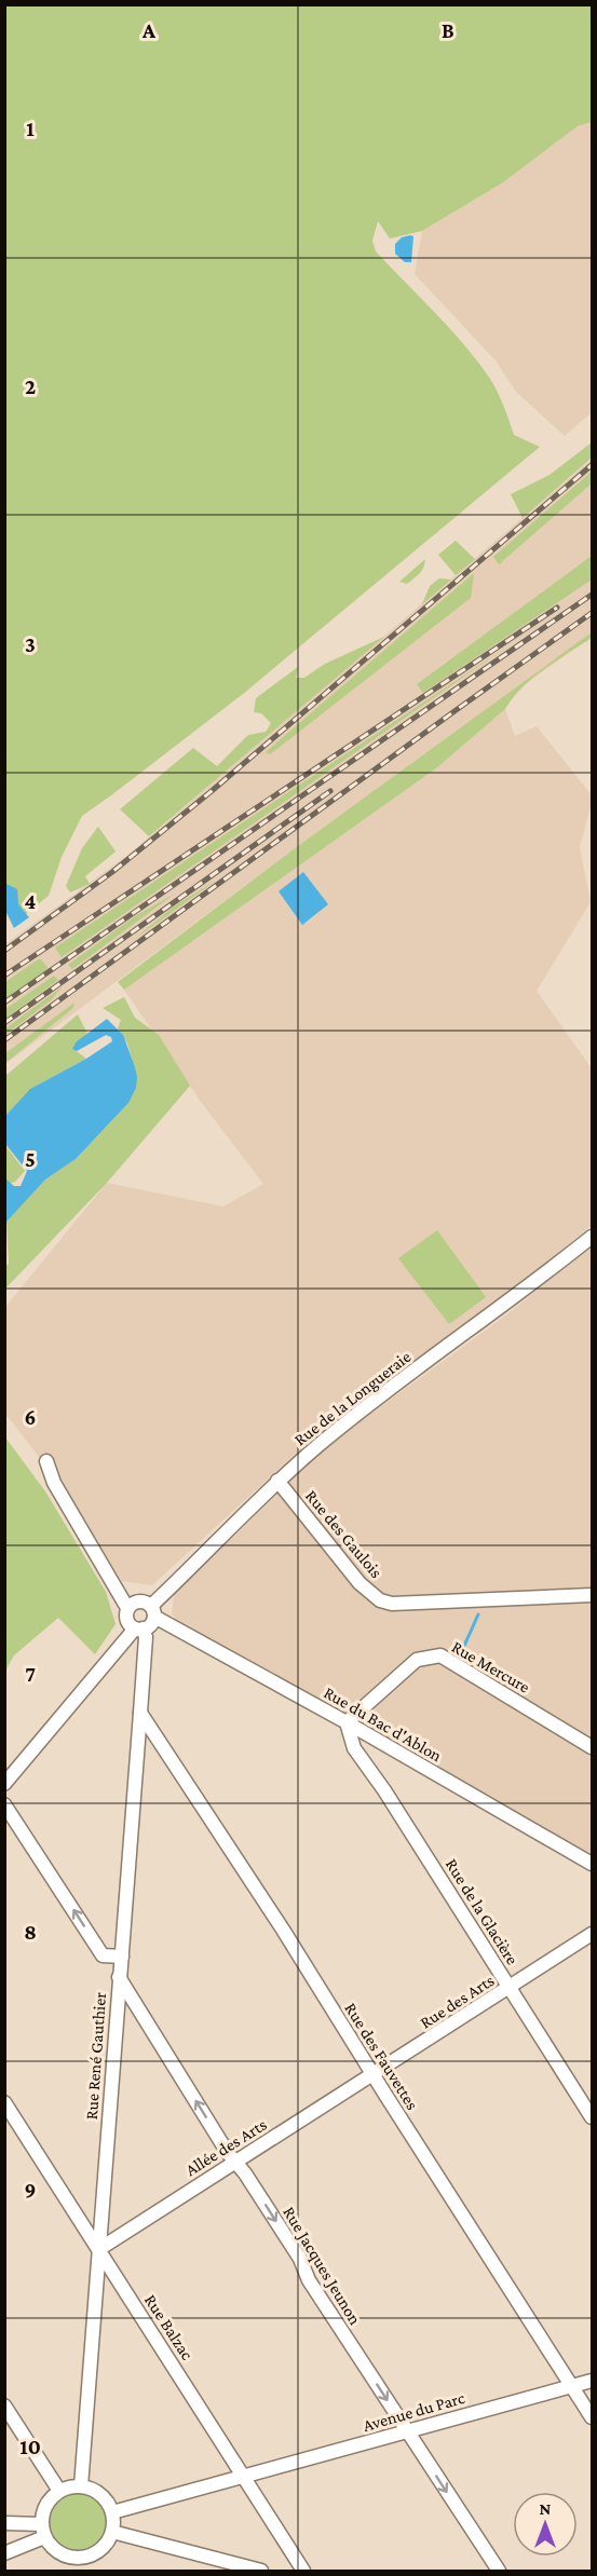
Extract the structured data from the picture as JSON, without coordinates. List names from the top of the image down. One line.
{"streets":{"street":["Rue de la Longueraie","Rue des Gaulois","Rue Mercure","Rue du Bac d'Ablon","Rue de la Glacière","Rue des Arts","Rue René Gauthier","Rue des Fauvettes","Allée des Arts","Rue Jacques Jeunon","Rue Balzac","Avenue du Parc"]},"crossings":[["Rue de la Longueraie","Rue des Gaulois"],["Rue de la Longueraie","Rue du Bac d'Ablon"],["Rue de la Longueraie","Rue René Gauthier"],["Rue Mercure","Rue du Bac d'Ablon"],["Rue Mercure","Rue de la Glacière"],["Rue du Bac d'Ablon","Rue de la Glacière"],["Rue du Bac d'Ablon","Rue René Gauthier"],["Rue de la Glacière","Rue des Arts"],["Rue des Arts","Rue des Fauvettes"],["Rue des Arts","Allée des Arts"],["Rue René Gauthier","Rue des Fauvettes"],["Rue René Gauthier","Allée des Arts"],["Rue René Gauthier","Rue Jacques Jeunon"],["Rue René Gauthier","Rue Balzac"],["Rue René Gauthier","Avenue du Parc"],["Rue des Fauvettes","Allée des Arts"],["Rue des Fauvettes","Avenue du Parc"],["Allée des Arts","Rue Jacques Jeunon"],["Allée des Arts","Rue Balzac"],["Rue Jacques Jeunon","Avenue du Parc"],["Rue Balzac","Avenue du Parc"]],"north":"top","grid":{"columns":["A","B"],"rows":["1","2","3","4","5","6","7","8","9","10"]}}
